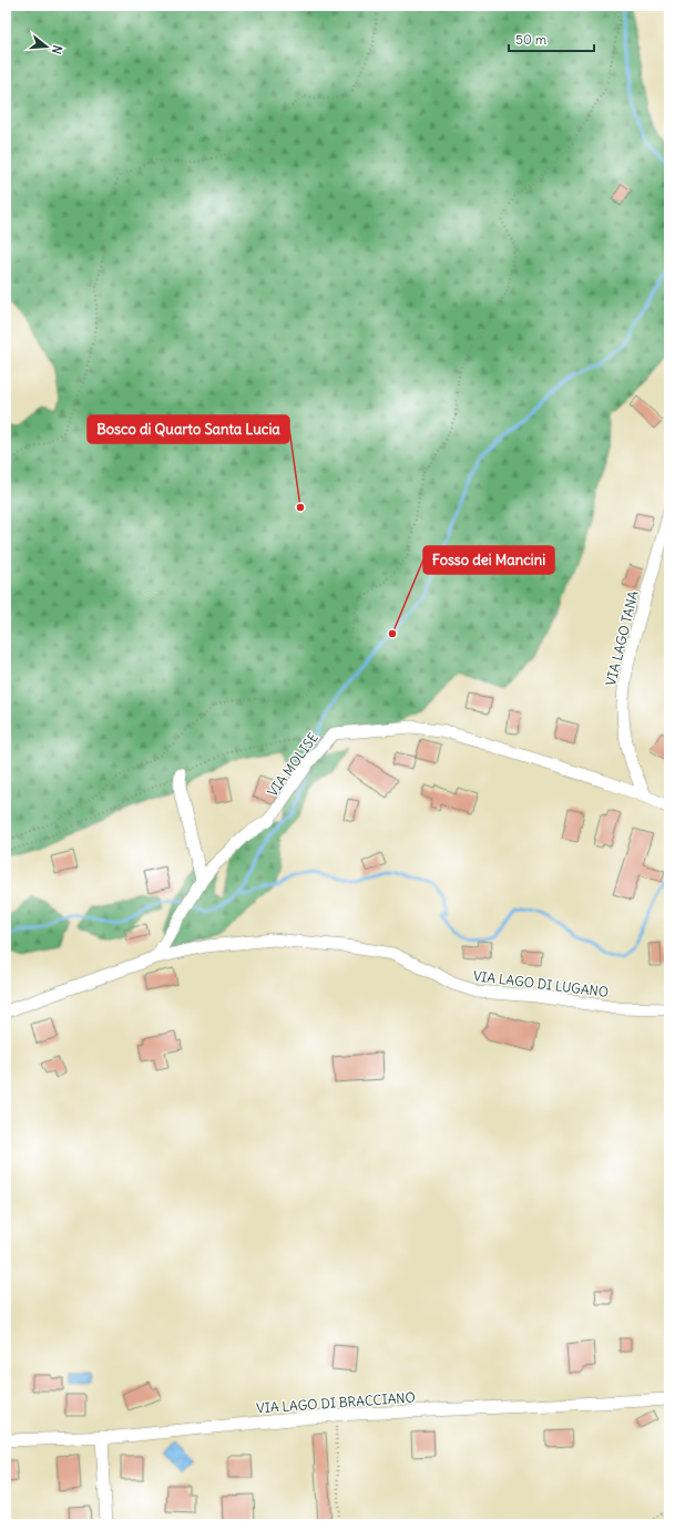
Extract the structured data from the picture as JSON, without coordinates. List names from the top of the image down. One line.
{"streets":{"street":["VIA LAGO TANA","VIA MOLISE","VIA LAGO DI LUGANO","VIA LAGO DI BRACCIANO"]},"crossings":[["VIA LAGO TANA","VIA MOLISE"],["VIA MOLISE","VIA LAGO DI LUGANO"]],"places":["Bosco di Quarto Santa Lucia","Fosso dei Mancini"],"scale_bar":"50 m","north":"right"}
